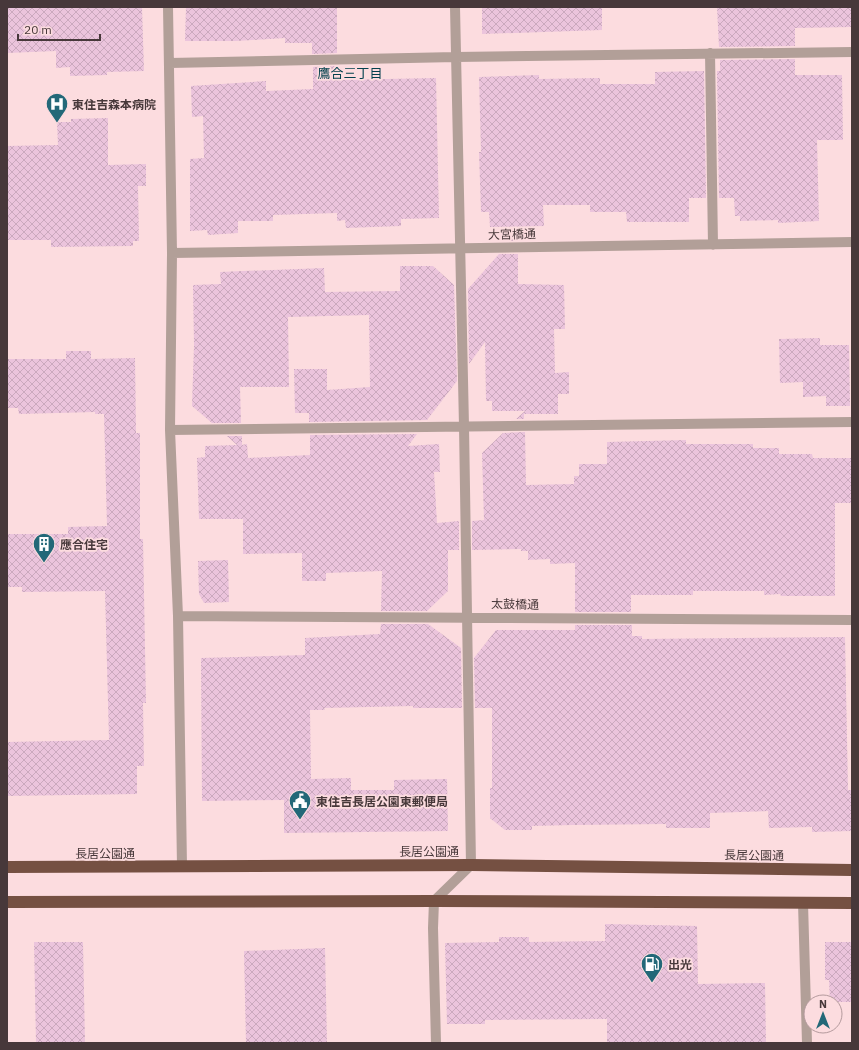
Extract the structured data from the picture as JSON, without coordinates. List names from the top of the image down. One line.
{"streets":{"highway":["長居公園通"],"street":["大宮橋通","太鼓橋通"]},"districts":["鷹合三丁目"],"places":{"hospital":["東住吉森本病院"],"building":["應合住宅"],"public building":["東住吉長居公園東郵便局"],"fuel station":["出光"]},"scale_bar":"20 m","north":"top"}
